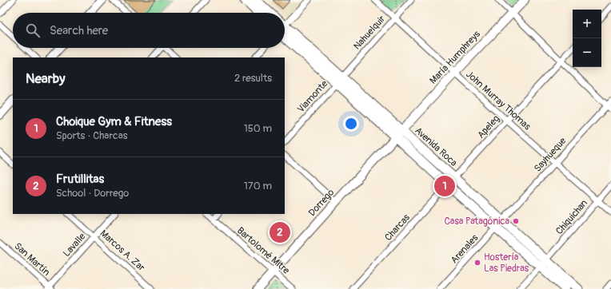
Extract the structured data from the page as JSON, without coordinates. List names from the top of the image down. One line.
{"streets":{"main road":["María Humphreys","Avenida Roca","Dorrego"],"street":["Nahuelquir","Viamonte","John Murray Thomas","Apeleg","Sayhueque","Chiquichan","Charcas","Lavalle","Arenales","Marcos A. Zar","Bartolomé Mitre","San Martín"]},"crossings":[["Nahuelquir","Viamonte"],["Nahuelquir","John Murray Thomas"],["Nahuelquir","Avenida Roca"],["María Humphreys","John Murray Thomas"],["María Humphreys","Avenida Roca"],["María Humphreys","Dorrego"],["Viamonte","Avenida Roca"],["John Murray Thomas","Apeleg"],["John Murray Thomas","Sayhueque"],["John Murray Thomas","Chiquichan"],["Apeleg","Avenida Roca"],["Apeleg","Charcas"],["Avenida Roca","Sayhueque"],["Avenida Roca","Dorrego"],["Avenida Roca","Chiquichan"],["Avenida Roca","Charcas"],["Avenida Roca","Arenales"],["Sayhueque","Arenales"],["Dorrego","Bartolomé Mitre"],["Lavalle","Marcos A. Zar"],["Lavalle","San Martín"]],"places":["Casa Patagónica","Hostería Las Piedras"],"page":{"map_buttons":["+","−"],"search":"Search here","heading":["Nearby","2 results"],"list":[{"mark":"1","name":"Choique Gym & Fitness","note":"Sports · Charcas","value":"150 m"},{"mark":"2","name":"Frutillitas","note":"School · Dorrego","value":"170 m"}],"pins":["1","2"]}}
